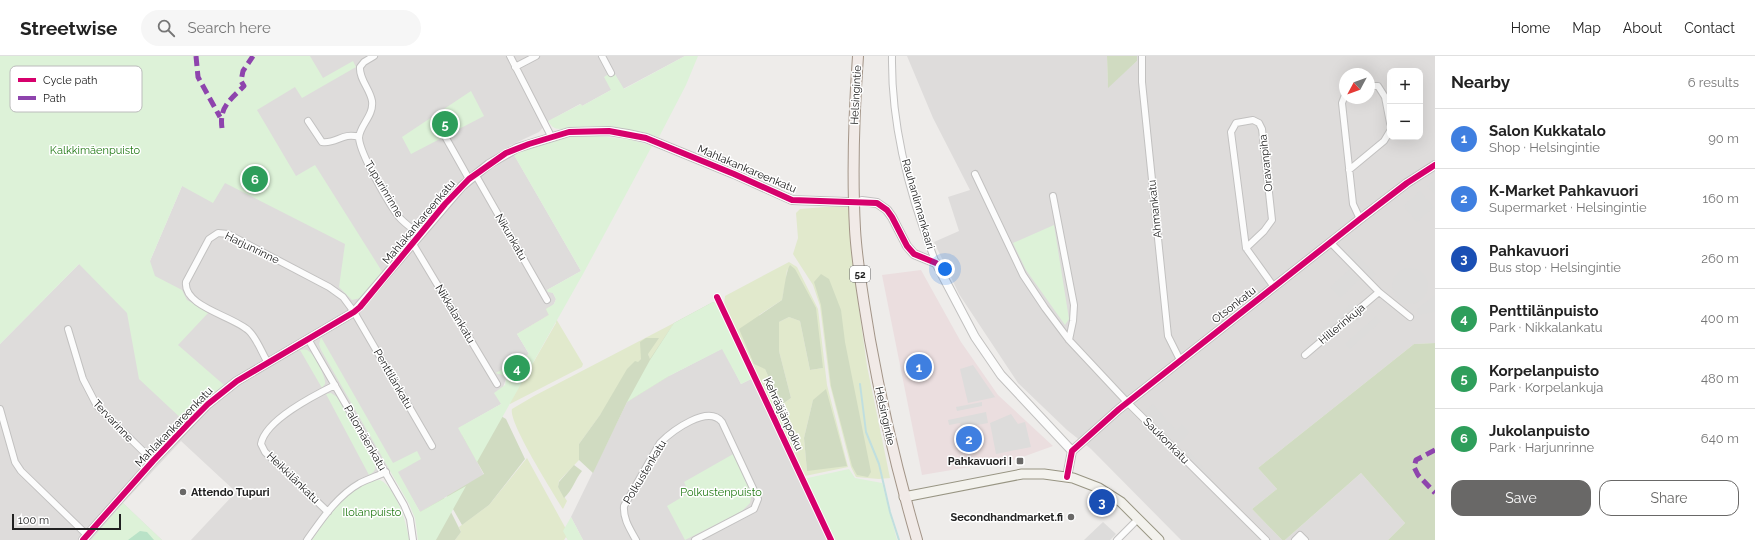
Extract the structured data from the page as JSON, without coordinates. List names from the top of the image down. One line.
{"streets":{"main road":["Helsingintie","52"],"street":["Oravanpiha","Mahlakankareenkatu","Tupurinrinne","Rauhanlinnankaari","Ahmankatu","Nikunkatu","Harjunrinne","Otsonkatu","Nikkalankatu","Hillerinkuja","Penttilänkatu","Tervarinne","Palomäenkatu","Saukonkatu","Polkustenkatu","Heikkilänkatu"],"cycle path":["Kehrääjänpolku"]},"crossings":[["Helsingintie","52"],["Oravanpiha","Otsonkatu"],["Mahlakankareenkatu","Tupurinrinne"],["Mahlakankareenkatu","Nikunkatu"],["Mahlakankareenkatu","Harjunrinne"],["Mahlakankareenkatu","Nikkalankatu"],["Mahlakankareenkatu","Penttilänkatu"],["Mahlakankareenkatu","Tervarinne"],["Mahlakankareenkatu","Palomäenkatu"],["Rauhanlinnankaari","Otsonkatu"],["Ahmankatu","Otsonkatu"],["Harjunrinne","Penttilänkatu"],["Otsonkatu","Saukonkatu"],["Palomäenkatu","Heikkilänkatu"]],"parks":["Kalkkimäenpuisto","Polkustenpuisto","Ilolanpuisto"],"places":{"transit":["Pahkavuori I"],"other":["Attendo Tupuri","Secondhandmarket.fi"]},"legend":["Cycle path","Path"],"scale_bar":"100 m","north":"bottom left","page":{"header":"Streetwise","search":"Search here","nav":["Home","Map","About","Contact"],"heading":["Nearby","6 results"],"map_buttons":["+","−"],"list":[{"mark":"1","name":"Salon Kukkatalo","note":"Shop · Helsingintie","value":"90 m"},{"mark":"2","name":"K-Market Pahkavuori","note":"Supermarket · Helsingintie","value":"160 m"},{"mark":"3","name":"Pahkavuori","note":"Bus stop · Helsingintie","value":"260 m"},{"mark":"4","name":"Penttilänpuisto","note":"Park · Nikkalankatu","value":"400 m"},{"mark":"5","name":"Korpelanpuisto","note":"Park · Korpelankuja","value":"480 m"},{"mark":"6","name":"Jukolanpuisto","note":"Park · Harjunrinne","value":"640 m"}],"pins":["5","6","1","4","2","3"],"buttons":["Save","Share"],"scale":"100 m"}}
